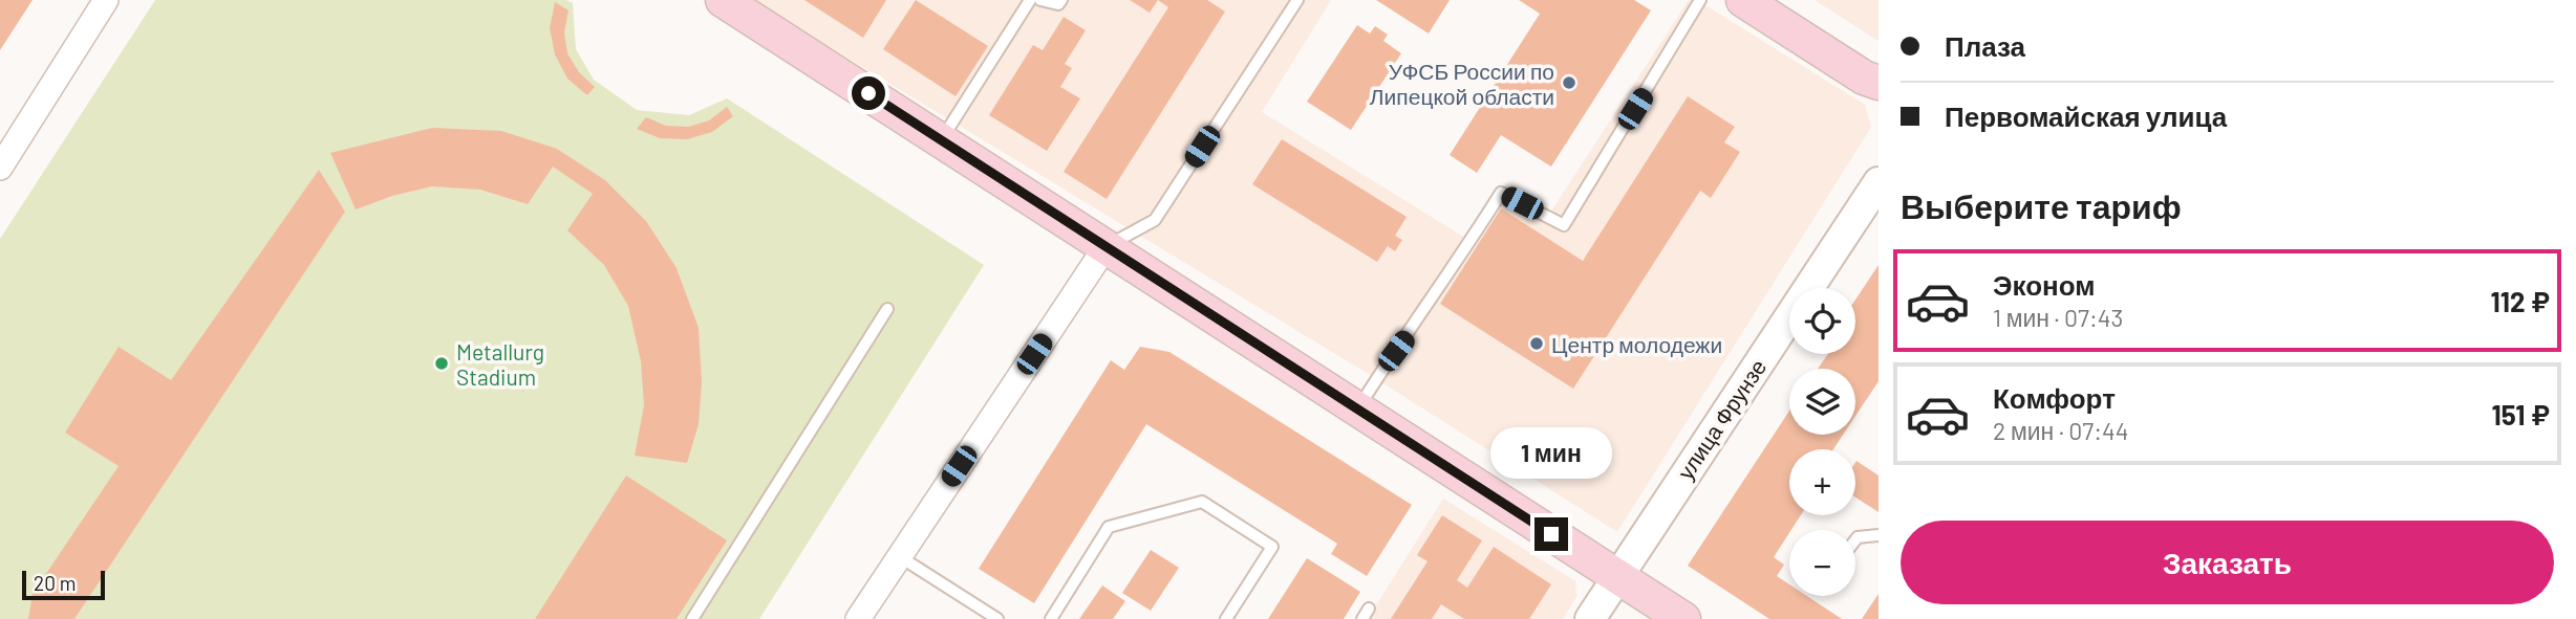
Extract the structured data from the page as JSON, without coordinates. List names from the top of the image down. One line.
{"streets":{"street":["улица Фрунзе"]},"places":["УФСБ России по Липецкой области","Центр молодежи","Metallurg Stadium"],"scale_bar":"20 m","page":{"banner":["Плаза","Первомайская улица"],"heading":"Выберите тариф","list":[{"name":"Эконом","note":"1 мин · 07:43","value":"112 ₽"},{"name":"Комфорт","note":"2 мин · 07:44","value":"151 ₽"}],"map_buttons":["+","−"],"bubble":"1 мин","buttons":"Заказать","scale":"20 m"}}
